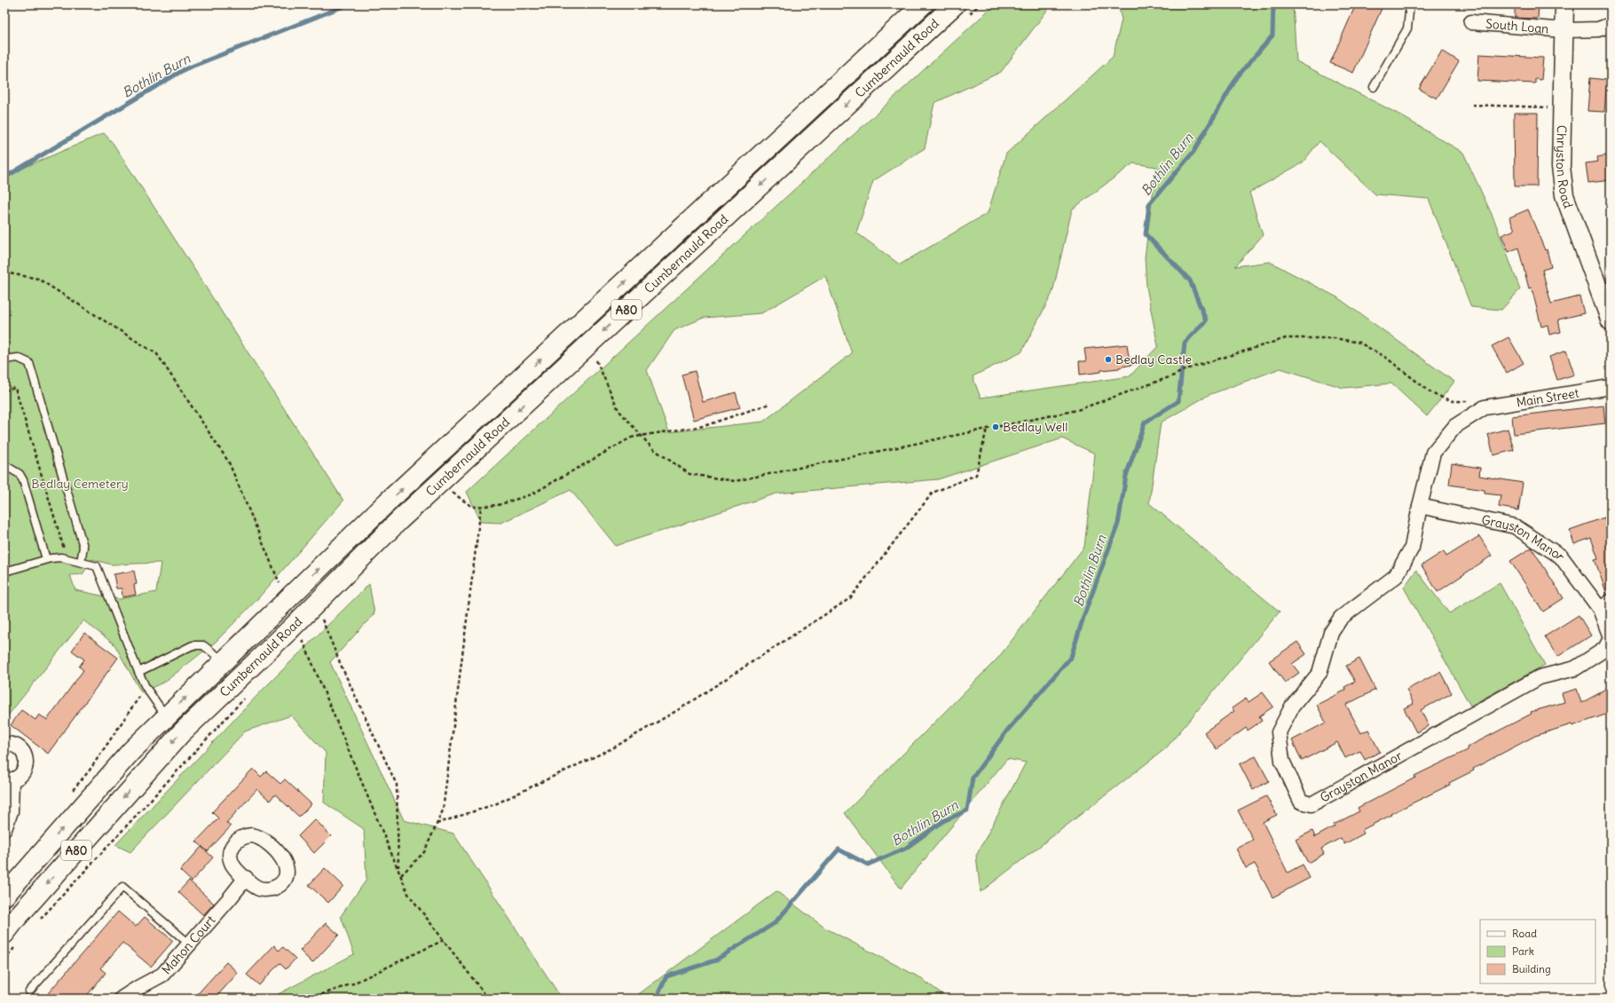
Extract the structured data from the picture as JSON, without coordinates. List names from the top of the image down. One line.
{"streets":{"main road":["Cumbernauld Road","A80"],"street":["South Loan","Chryston Road","Main Street","Grayston Manor","Mahon Court"]},"crossings":[["South Loan","Chryston Road"],["Main Street","Grayston Manor"]],"water":["Bothlin Burn"],"parks":["Bedlay Cemetery"],"places":["Bedlay Castle","Bedlay Well"],"legend":["Road","Park","Building"]}
